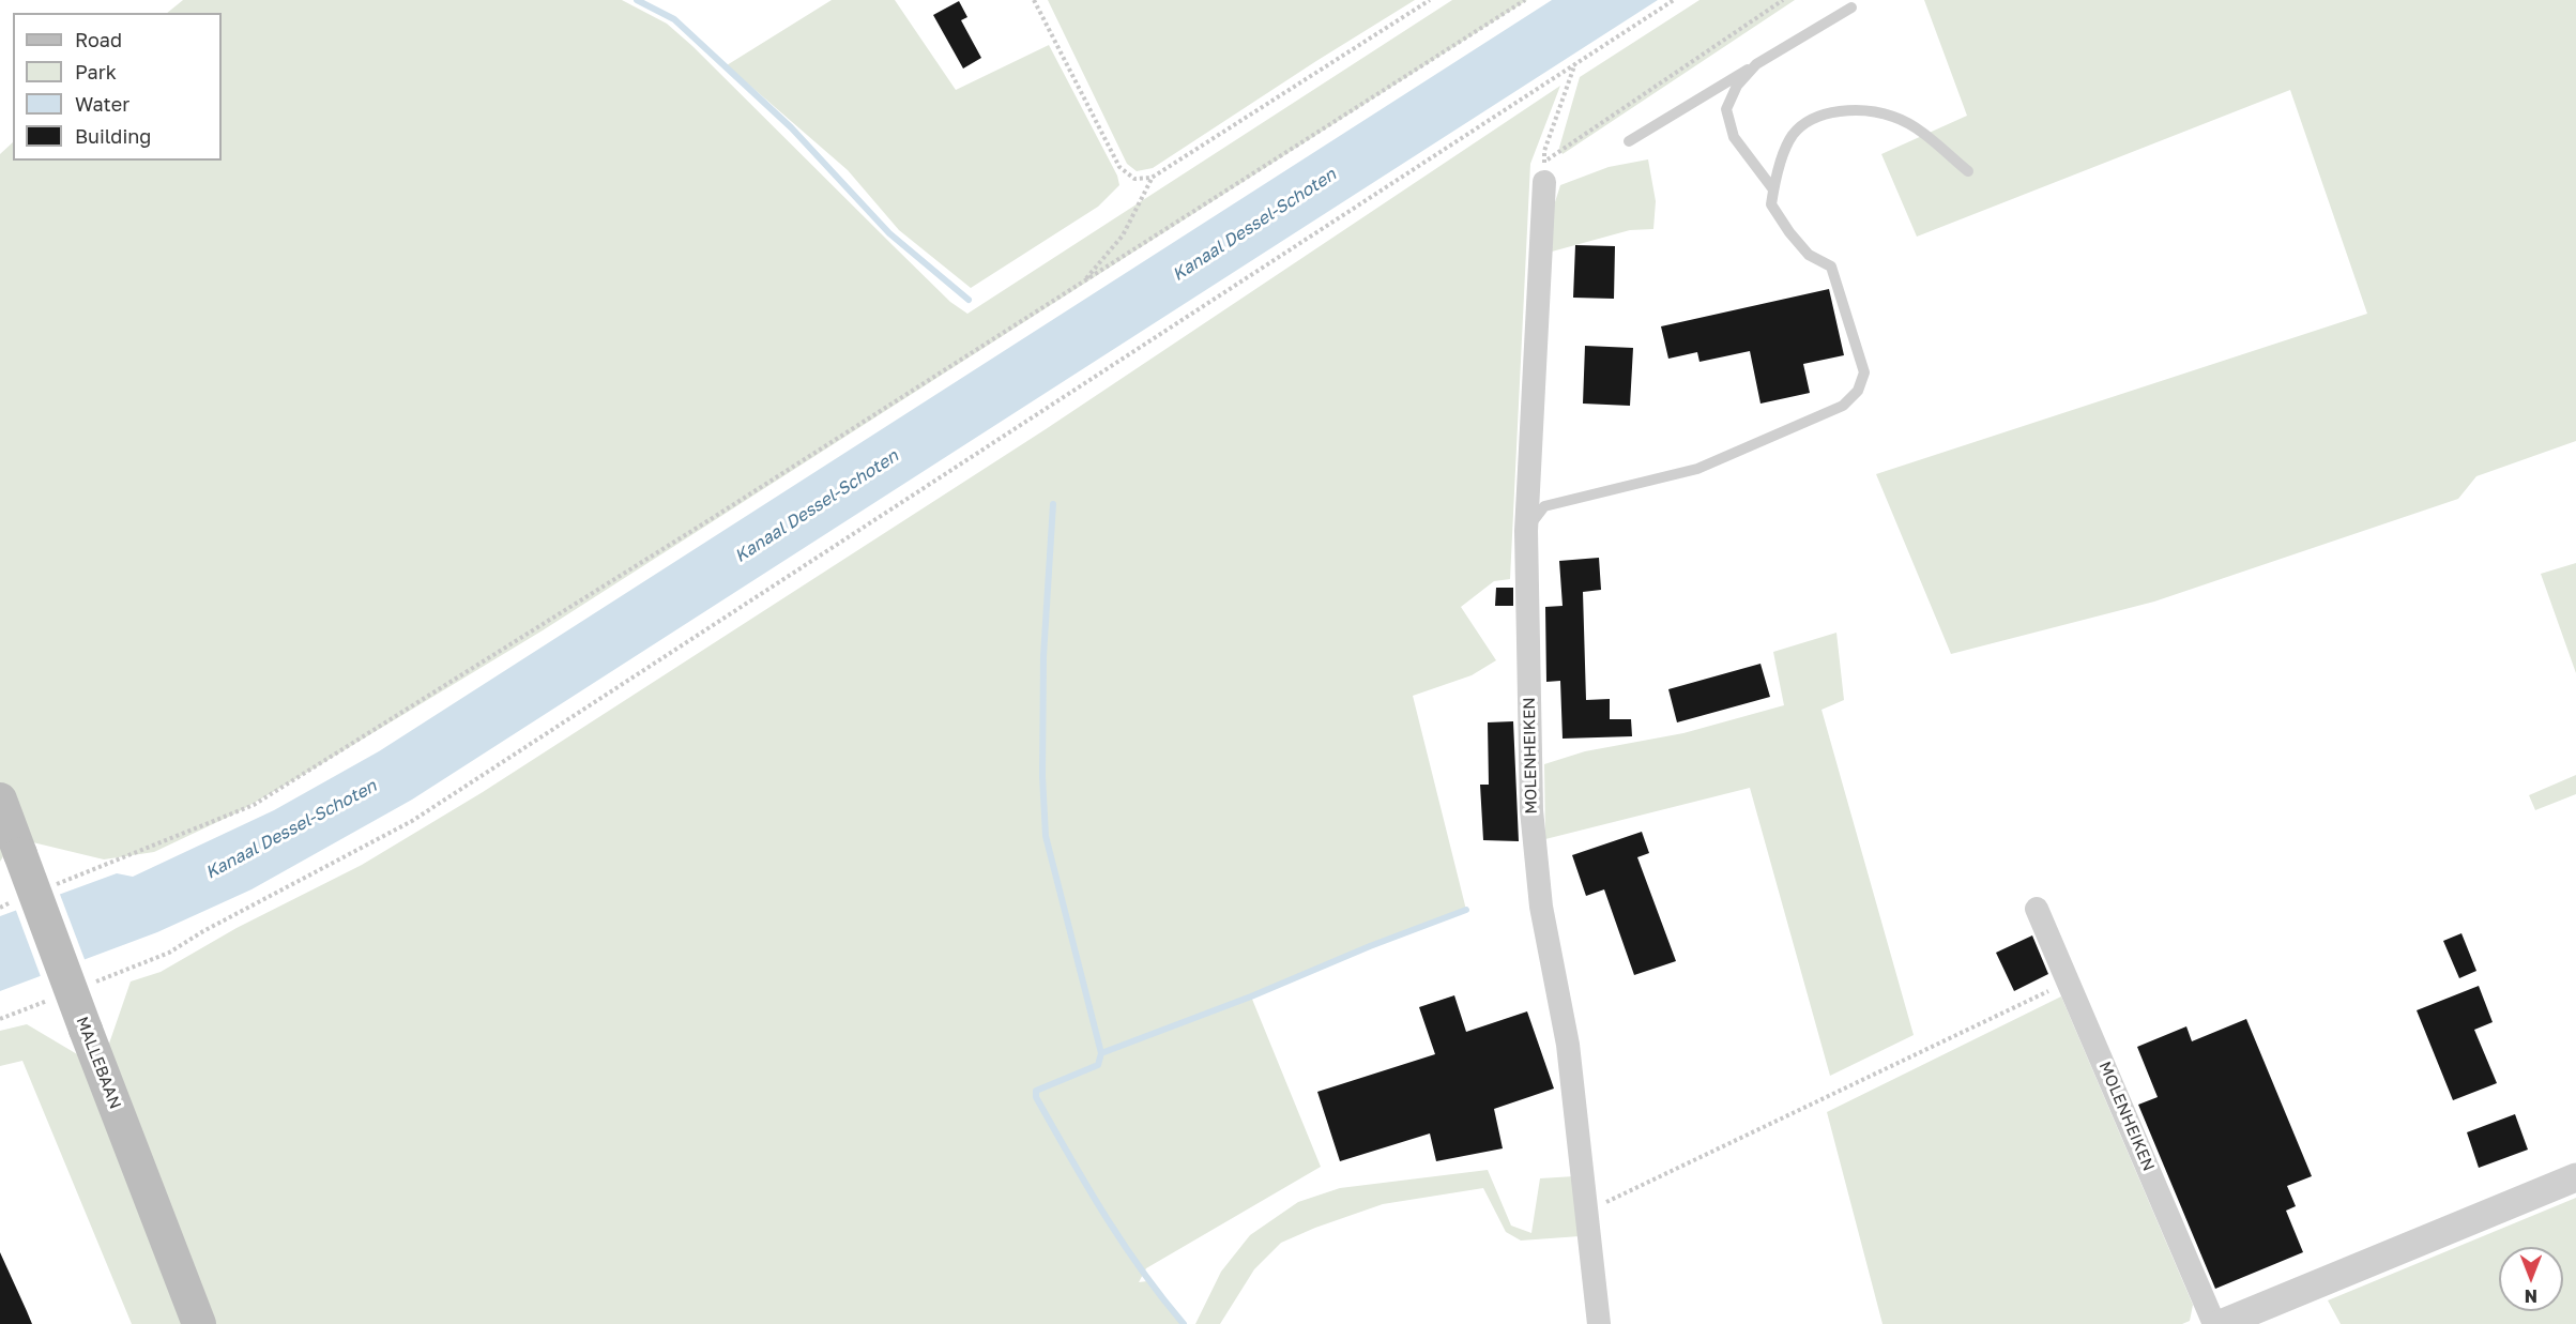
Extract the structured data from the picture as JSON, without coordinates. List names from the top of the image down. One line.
{"streets":{"main road":["MALLEBAAN"],"street":["MOLENHEIKEN"]},"water":["Kanaal Dessel-Schoten"],"legend":["Road","Park","Water","Building"],"north":"bottom"}
